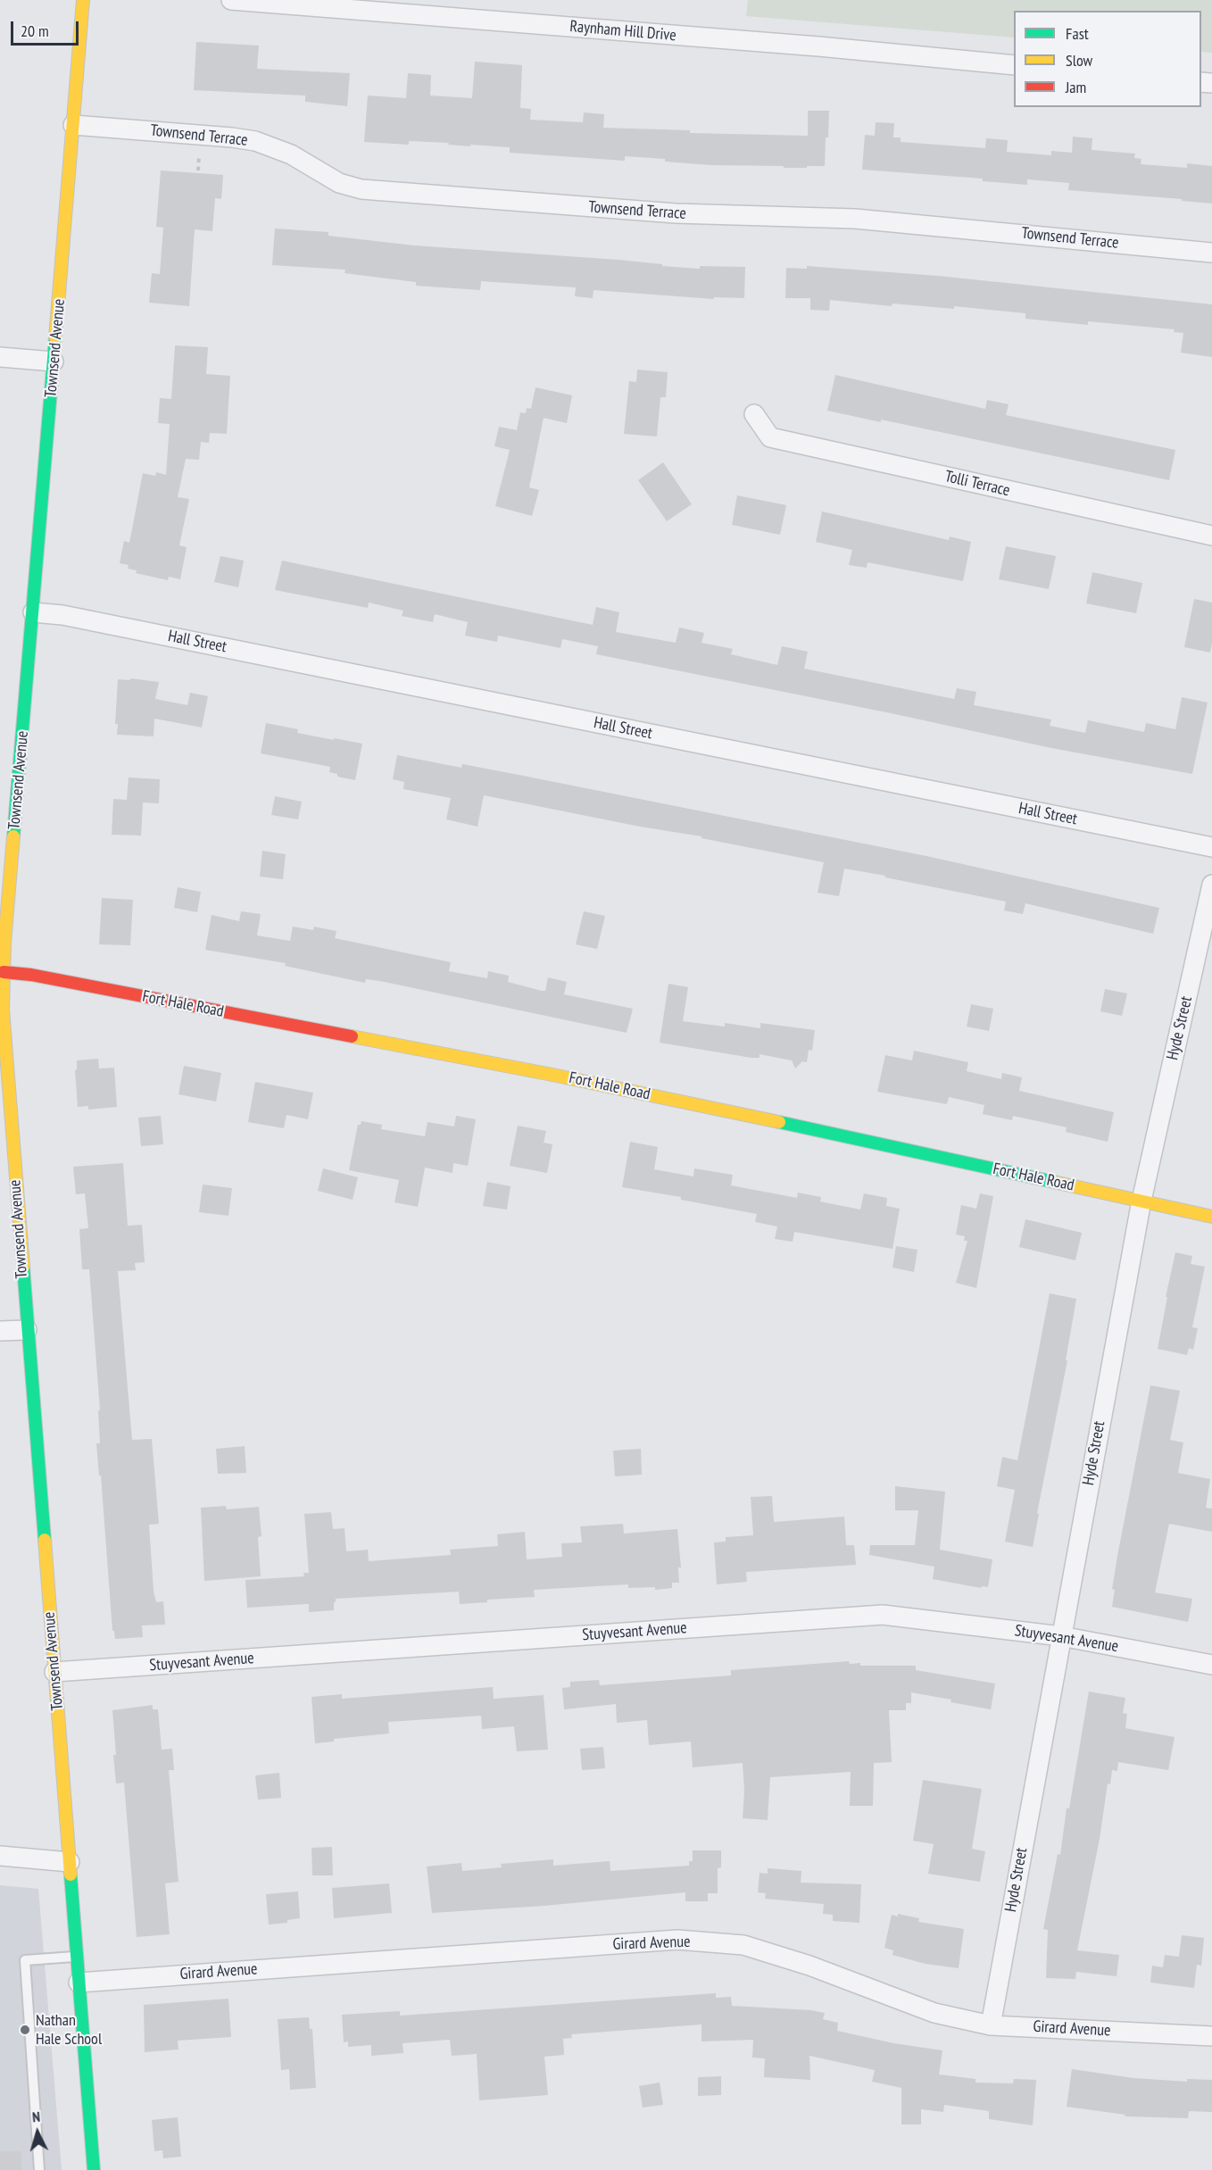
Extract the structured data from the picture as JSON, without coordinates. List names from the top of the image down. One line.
{"streets":{"main road":["Townsend Avenue","Fort Hale Road"],"street":["Raynham Hill Drive","Townsend Terrace","Tolli Terrace","Hall Street","Hyde Street","Stuyvesant Avenue","Girard Avenue"]},"crossings":[["Townsend Terrace","Townsend Avenue"],["Townsend Avenue","Hall Street"],["Townsend Avenue","Fort Hale Road"],["Townsend Avenue","Stuyvesant Avenue"],["Townsend Avenue","Girard Avenue"],["Fort Hale Road","Hyde Street"],["Hyde Street","Stuyvesant Avenue"],["Hyde Street","Girard Avenue"]],"places":["Nathan Hale School"],"legend":["Fast","Slow","Jam"],"scale_bar":"20 m","north":"top"}
